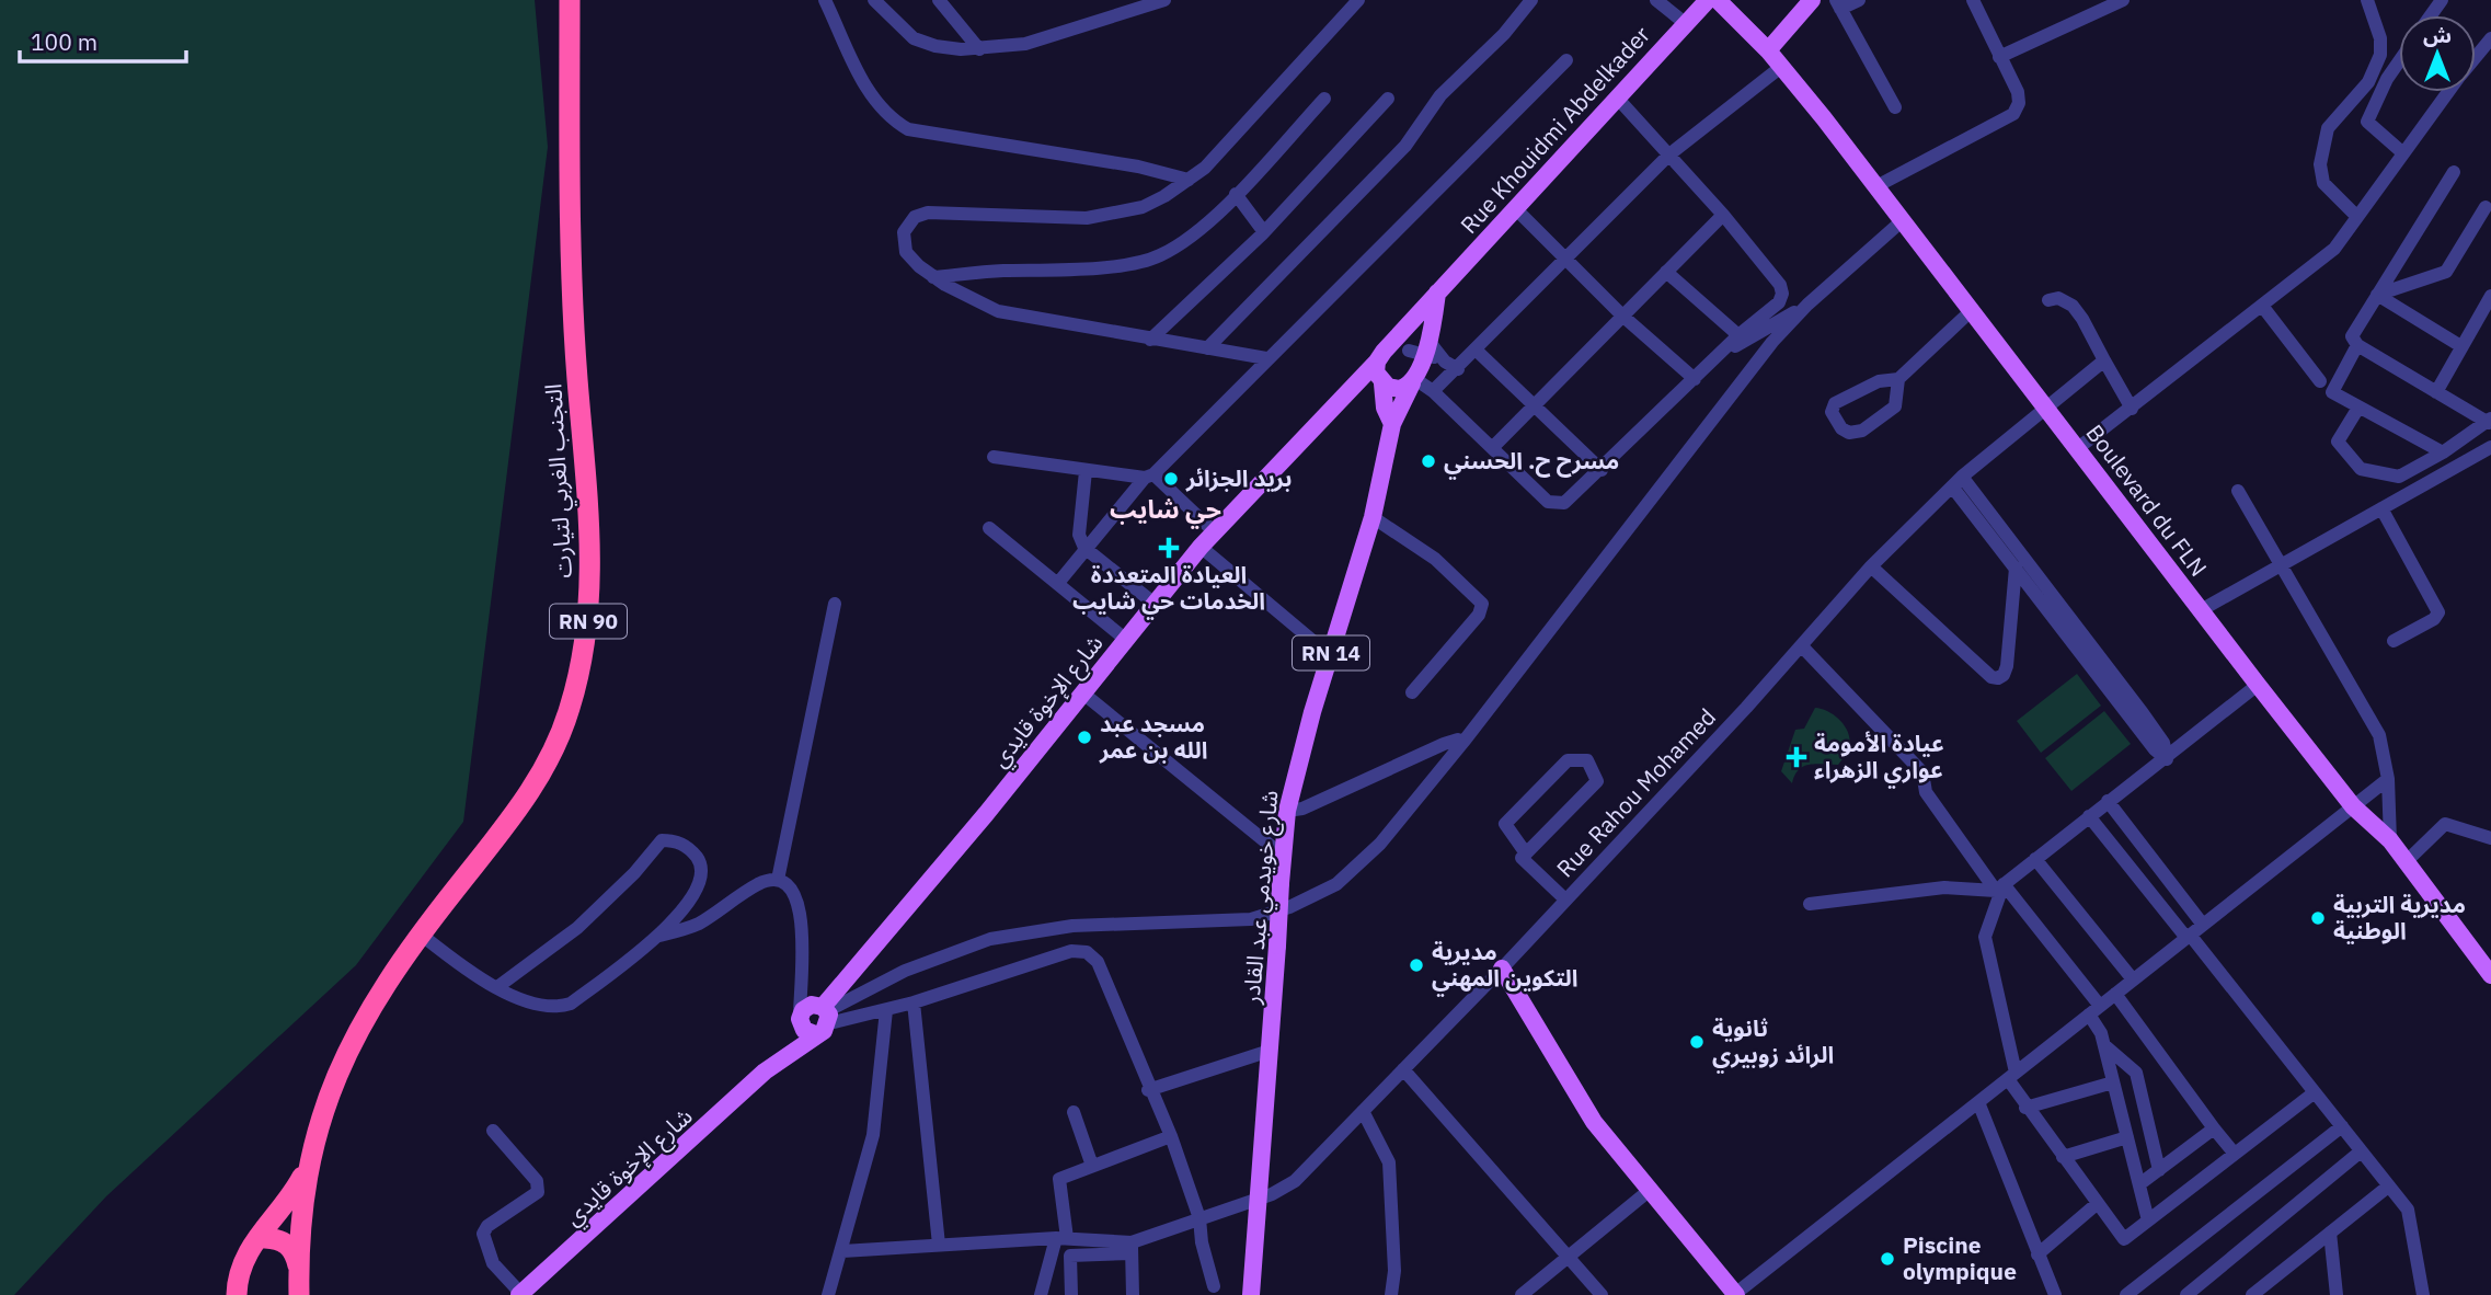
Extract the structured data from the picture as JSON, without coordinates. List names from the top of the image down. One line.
{"streets":{"highway":["التجنب الغربي لتيارت","RN 90"],"main road":["Rue Khouidmi Abdelkader","Boulevard du FLN","RN 14","شارع الإخوة قايدي","شارع خويدمي عبد القادر"],"street":["Rue Rahou Mohamed"]},"crossings":[["Rue Khouidmi Abdelkader","شارع خويدمي عبد القادر"],["Boulevard du FLN","Rue Rahou Mohamed"],["شارع الإخوة قايدي","شارع خويدمي عبد القادر"],["Rue Rahou Mohamed","شارع خويدمي عبد القادر"]],"districts":["حي شايب"],"places":{"other":["مسرح ح. الحسني","بريد الجزائر","مسجد عبد الله بن عمر","مديرية التربية الوطنية","مديرية التكوين المهني","ثانوية الرائد زوبيري","Piscine olympique"],"health":["العيادة المتعددة الخدمات حي شايب","عيادة الأمومة عواري الزهراء"]},"scale_bar":"100 m","north":"top"}
